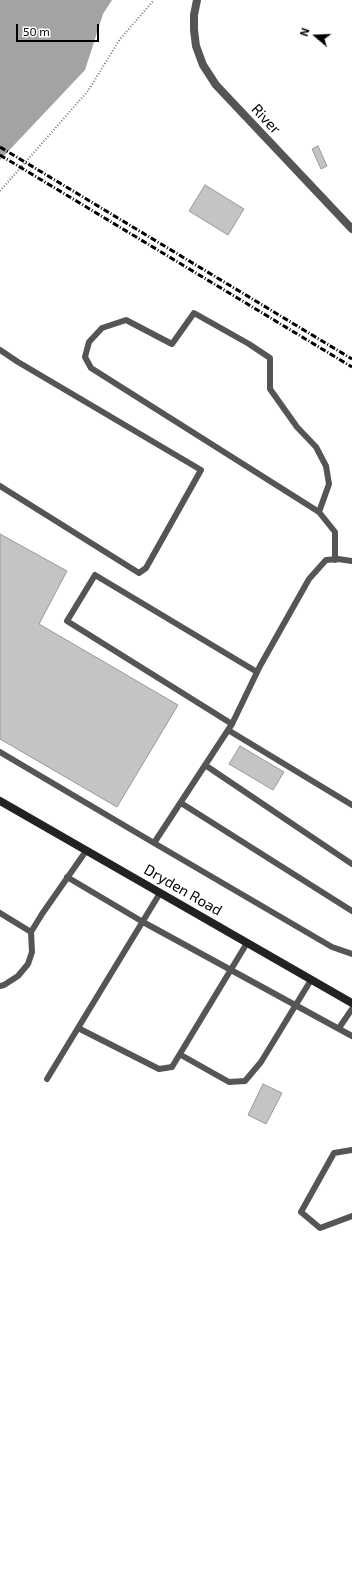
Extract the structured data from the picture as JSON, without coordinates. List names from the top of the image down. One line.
{"streets":{"main road":["Dryden Road"],"street":["River"]},"scale_bar":"50 m","north":"left"}
